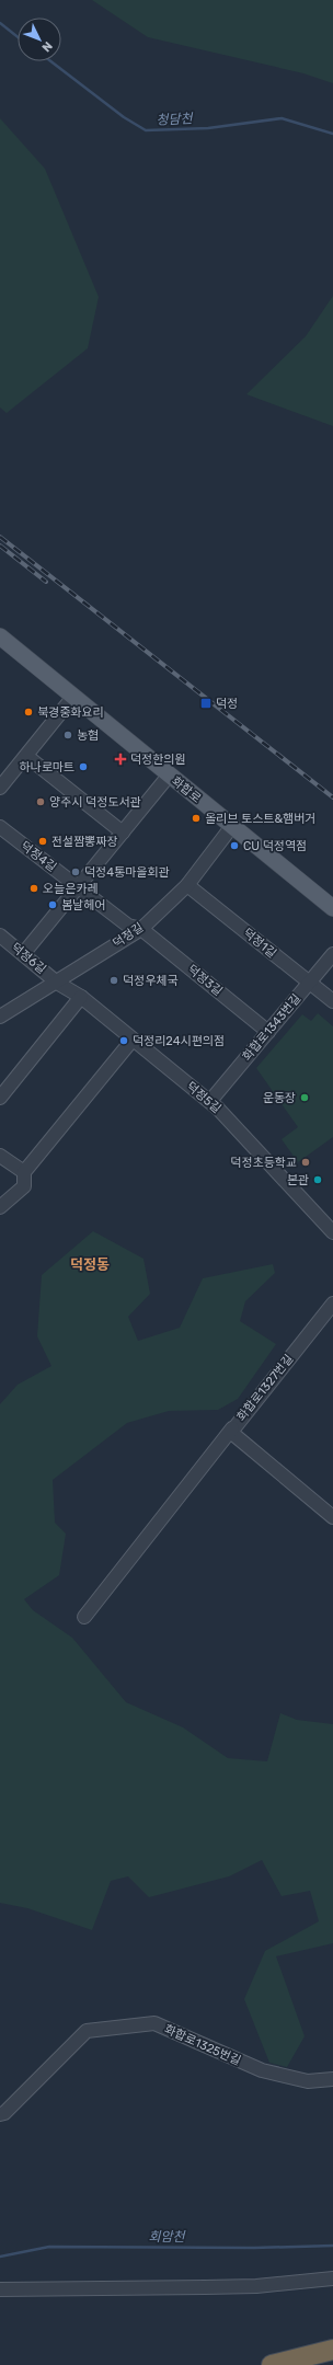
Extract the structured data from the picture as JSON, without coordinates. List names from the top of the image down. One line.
{"streets":{"main road":["화합로"],"street":["덕정4길","덕정길","덕정1길","덕정6길","덕정3길","화합로1343번길","덕정5길","화합로1327번길","화합로1325번길"]},"crossings":[["화합로","덕정길"],["덕정4길","덕정길"],["덕정4길","덕정3길"],["덕정길","덕정1길"],["덕정길","덕정6길"],["덕정길","덕정3길"],["덕정길","덕정5길"],["덕정1길","화합로1343번길"],["덕정6길","덕정5길"],["덕정3길","화합로1343번길"],["화합로1343번길","덕정5길"]],"districts":["덕정동"],"water":["청담천","회암천"],"places":{"transit":["덕정"],"other":["북경중화요리","농협","하나로마트","양주시 덕정도서관","올리브 토스트&햄버거","전설짬뽕짜장","CU 덕정역점","덕정4통마을회관","오늘은카레","봄날헤어","덕정우체국","덕정리24시편의점","운동장","덕정초등학교","본관"],"health":["덕정한의원"]},"north":"bottom right"}
